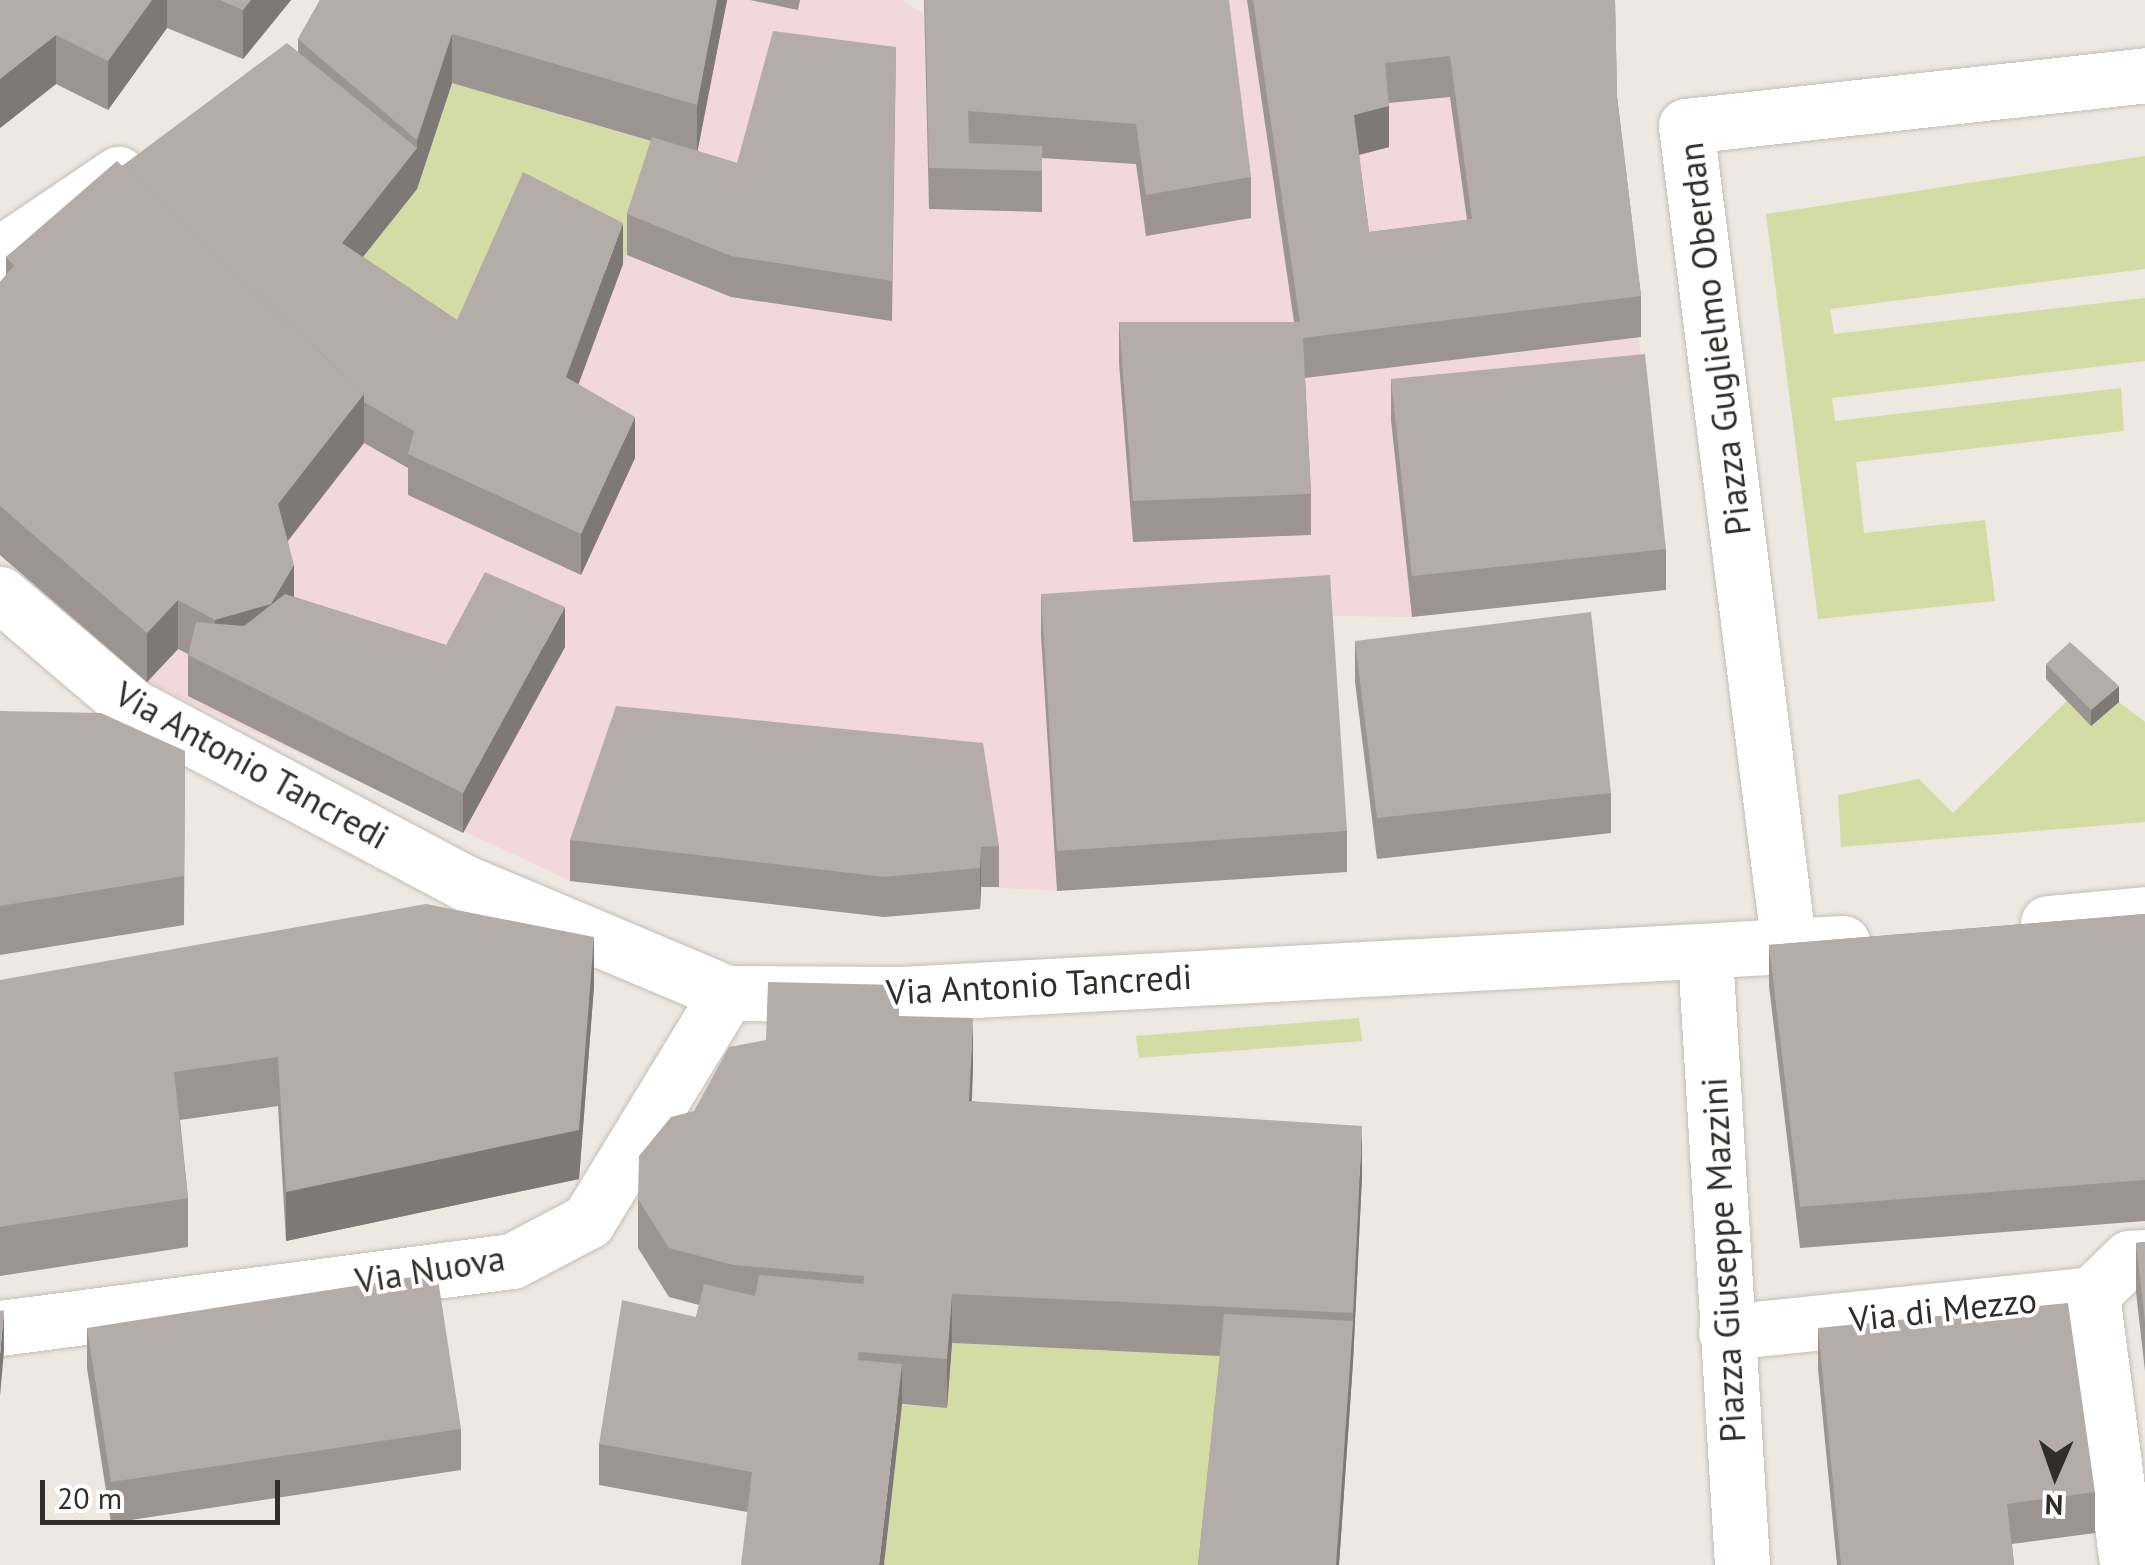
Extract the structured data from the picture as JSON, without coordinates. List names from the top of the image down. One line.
{"streets":{"street":["Piazza Guglielmo Oberdan","Via Antonio Tancredi","Piazza Giuseppe Mazzini","Via Nuova","Via di Mezzo"]},"crossings":[["Piazza Guglielmo Oberdan","Via Antonio Tancredi"],["Via Antonio Tancredi","Piazza Giuseppe Mazzini"],["Via Antonio Tancredi","Via Nuova"],["Piazza Giuseppe Mazzini","Via di Mezzo"]],"scale_bar":"20 m","north":"bottom"}
